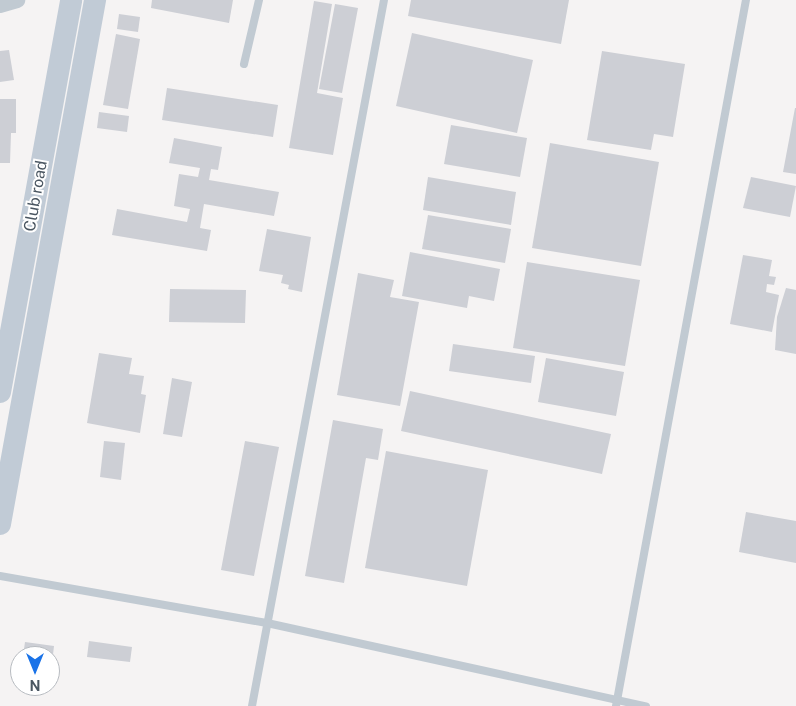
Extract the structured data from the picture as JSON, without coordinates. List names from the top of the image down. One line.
{"streets":{"main road":["Club road"]},"north":"bottom"}
